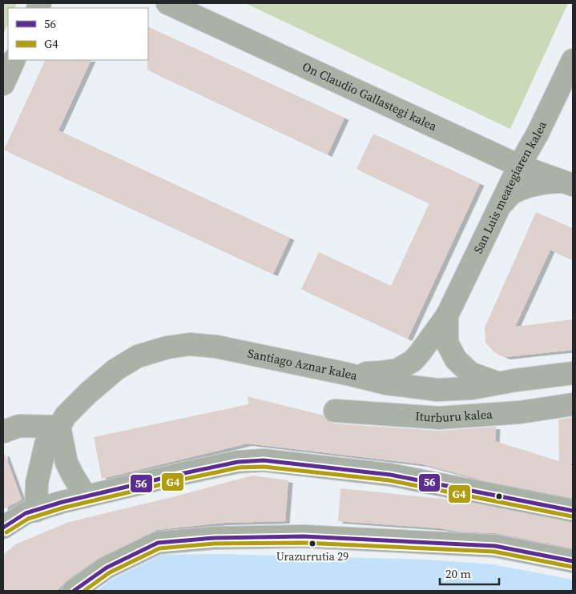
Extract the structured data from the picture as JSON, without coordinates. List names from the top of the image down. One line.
{"streets":{"street":["On Claudio Gallastegi kalea","San Luis meategiaren kalea","Santiago Aznar kalea","Iturburu kalea"]},"crossings":[["On Claudio Gallastegi kalea","San Luis meategiaren kalea"],["San Luis meategiaren kalea","Santiago Aznar kalea"]],"places":["Urazurrutia 29"],"lines":["transit line 56","transit line G4"],"legend":["56","G4"],"scale_bar":"20 m"}
